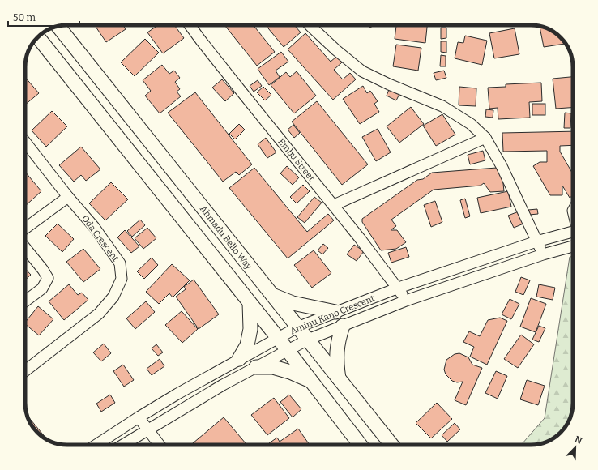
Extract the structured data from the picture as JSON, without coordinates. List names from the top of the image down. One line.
{"streets":{"main road":["Ahmadu Bello Way"],"street":["Embu Street","Oda Crescent","Aminu Kano Crescent"]},"crossings":[["Embu Street","Aminu Kano Crescent"],["Ahmadu Bello Way","Aminu Kano Crescent"]],"scale_bar":"50 m","north":"top right"}
